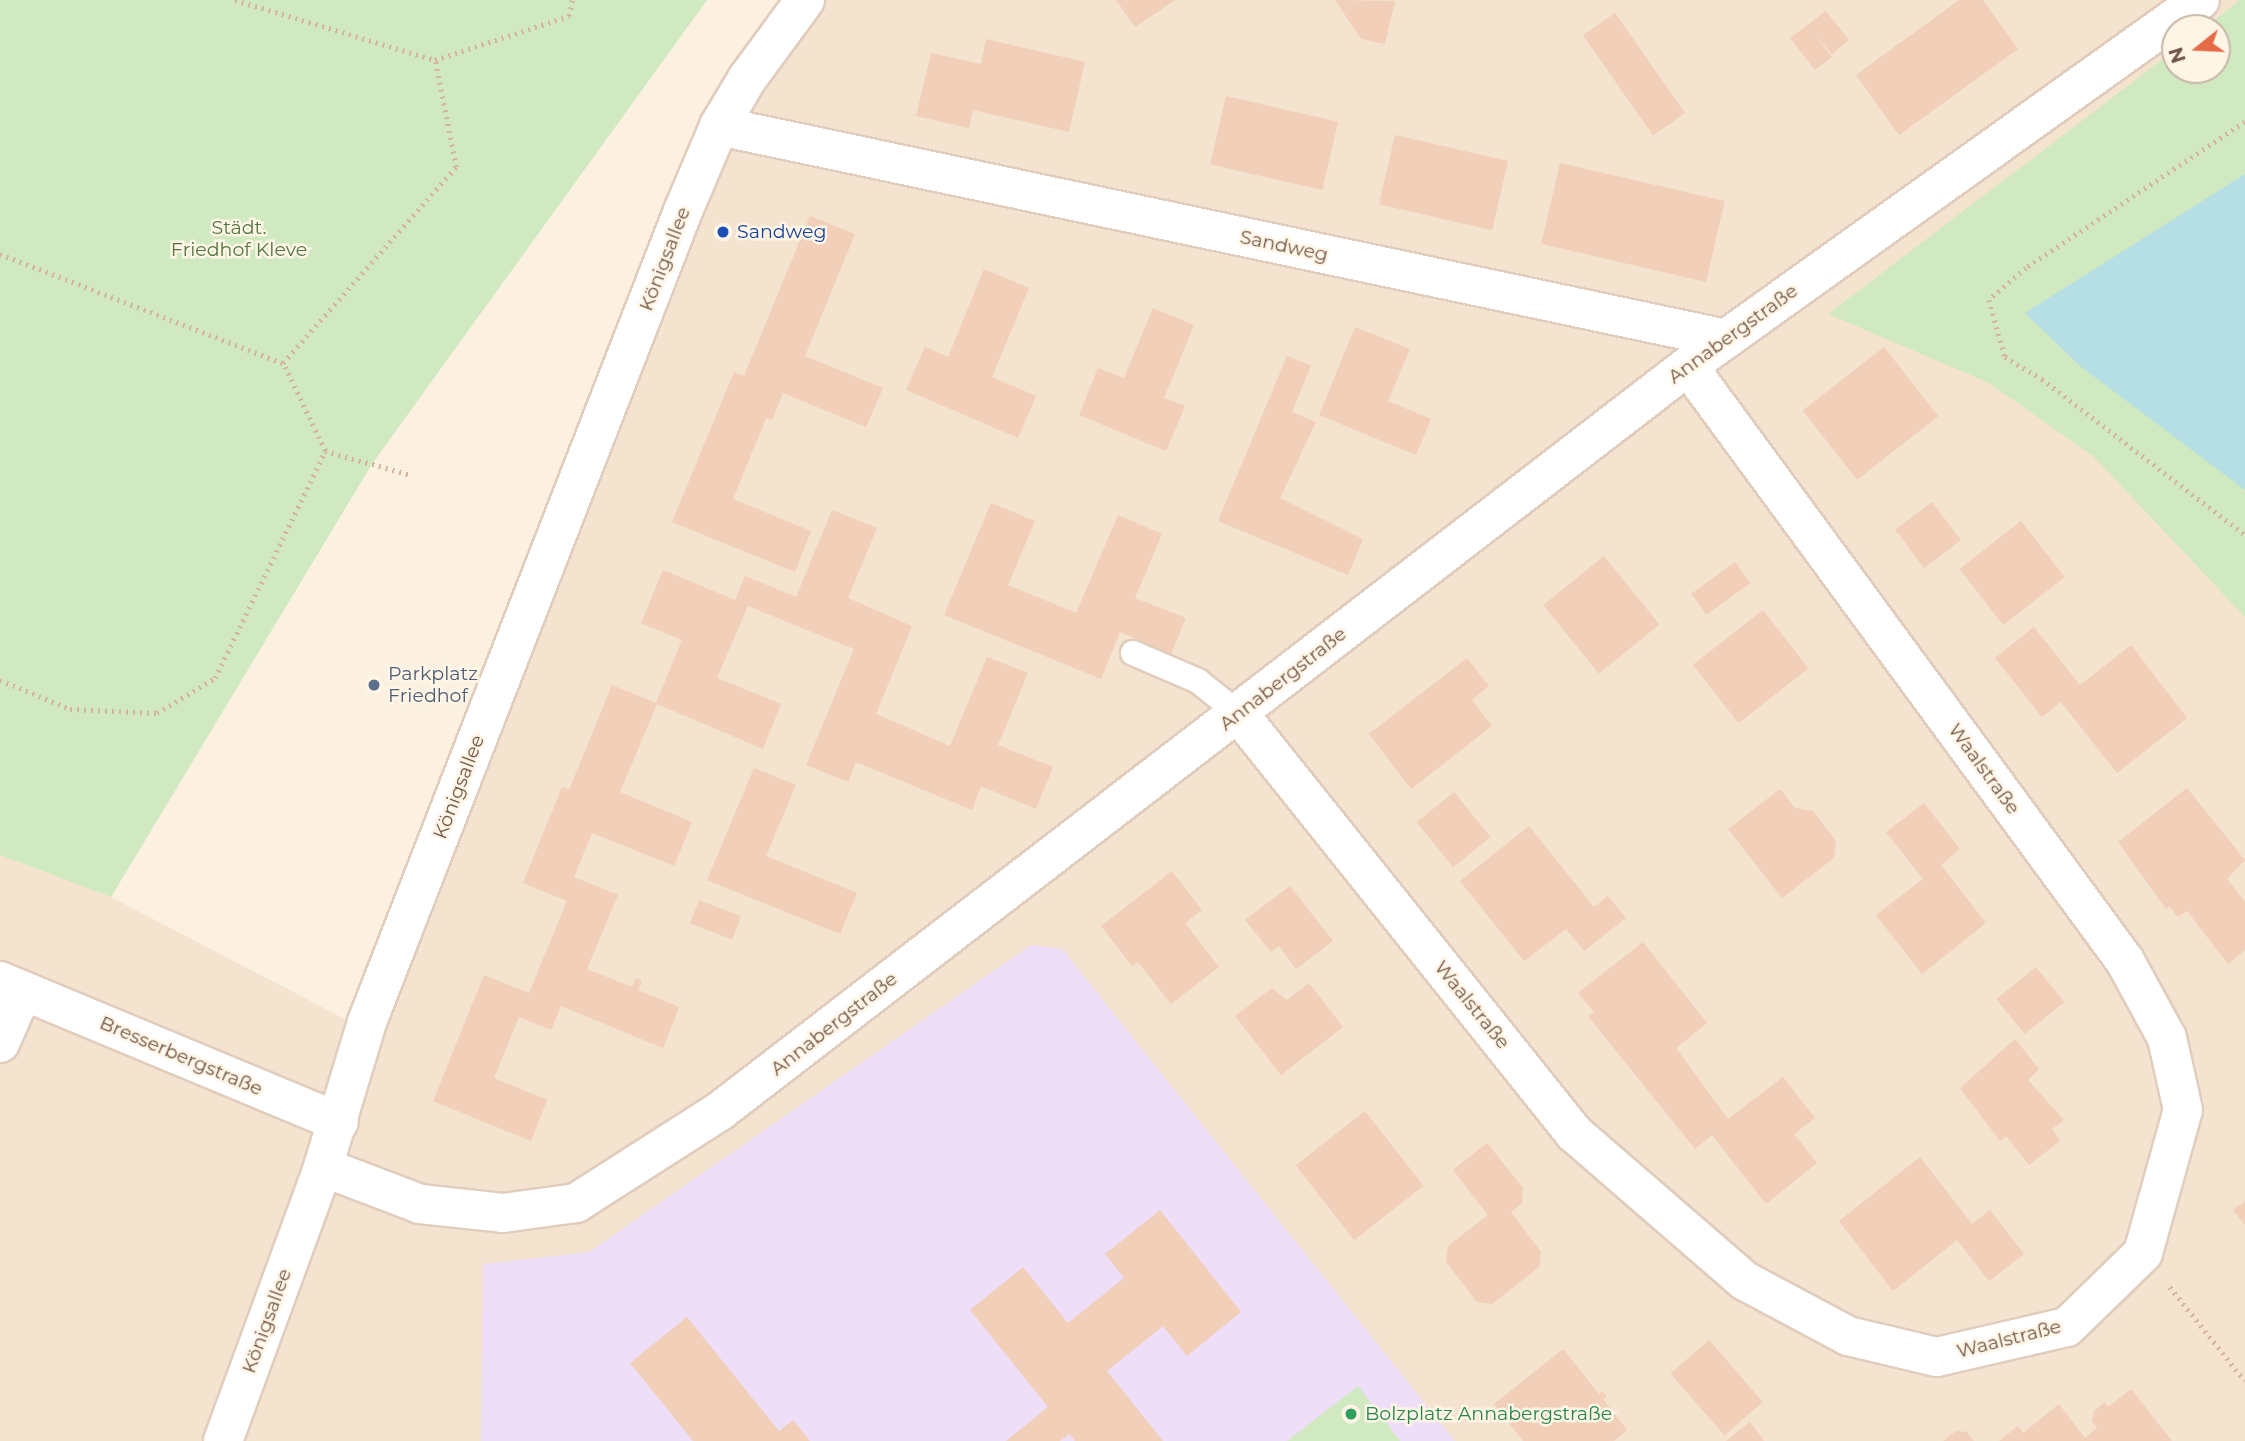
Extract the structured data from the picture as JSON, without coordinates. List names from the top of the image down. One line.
{"streets":{"street":["Sandweg","Königsallee","Annabergstraße","Waalstraße","Bresserbergstraße"]},"crossings":[["Sandweg","Königsallee"],["Sandweg","Annabergstraße"],["Königsallee","Annabergstraße"],["Königsallee","Bresserbergstraße"],["Annabergstraße","Waalstraße"]],"parks":["Städt. Friedhof Kleve"],"places":["Sandweg","Parkplatz Friedhof","Bolzplatz Annabergstraße"],"north":"left"}
